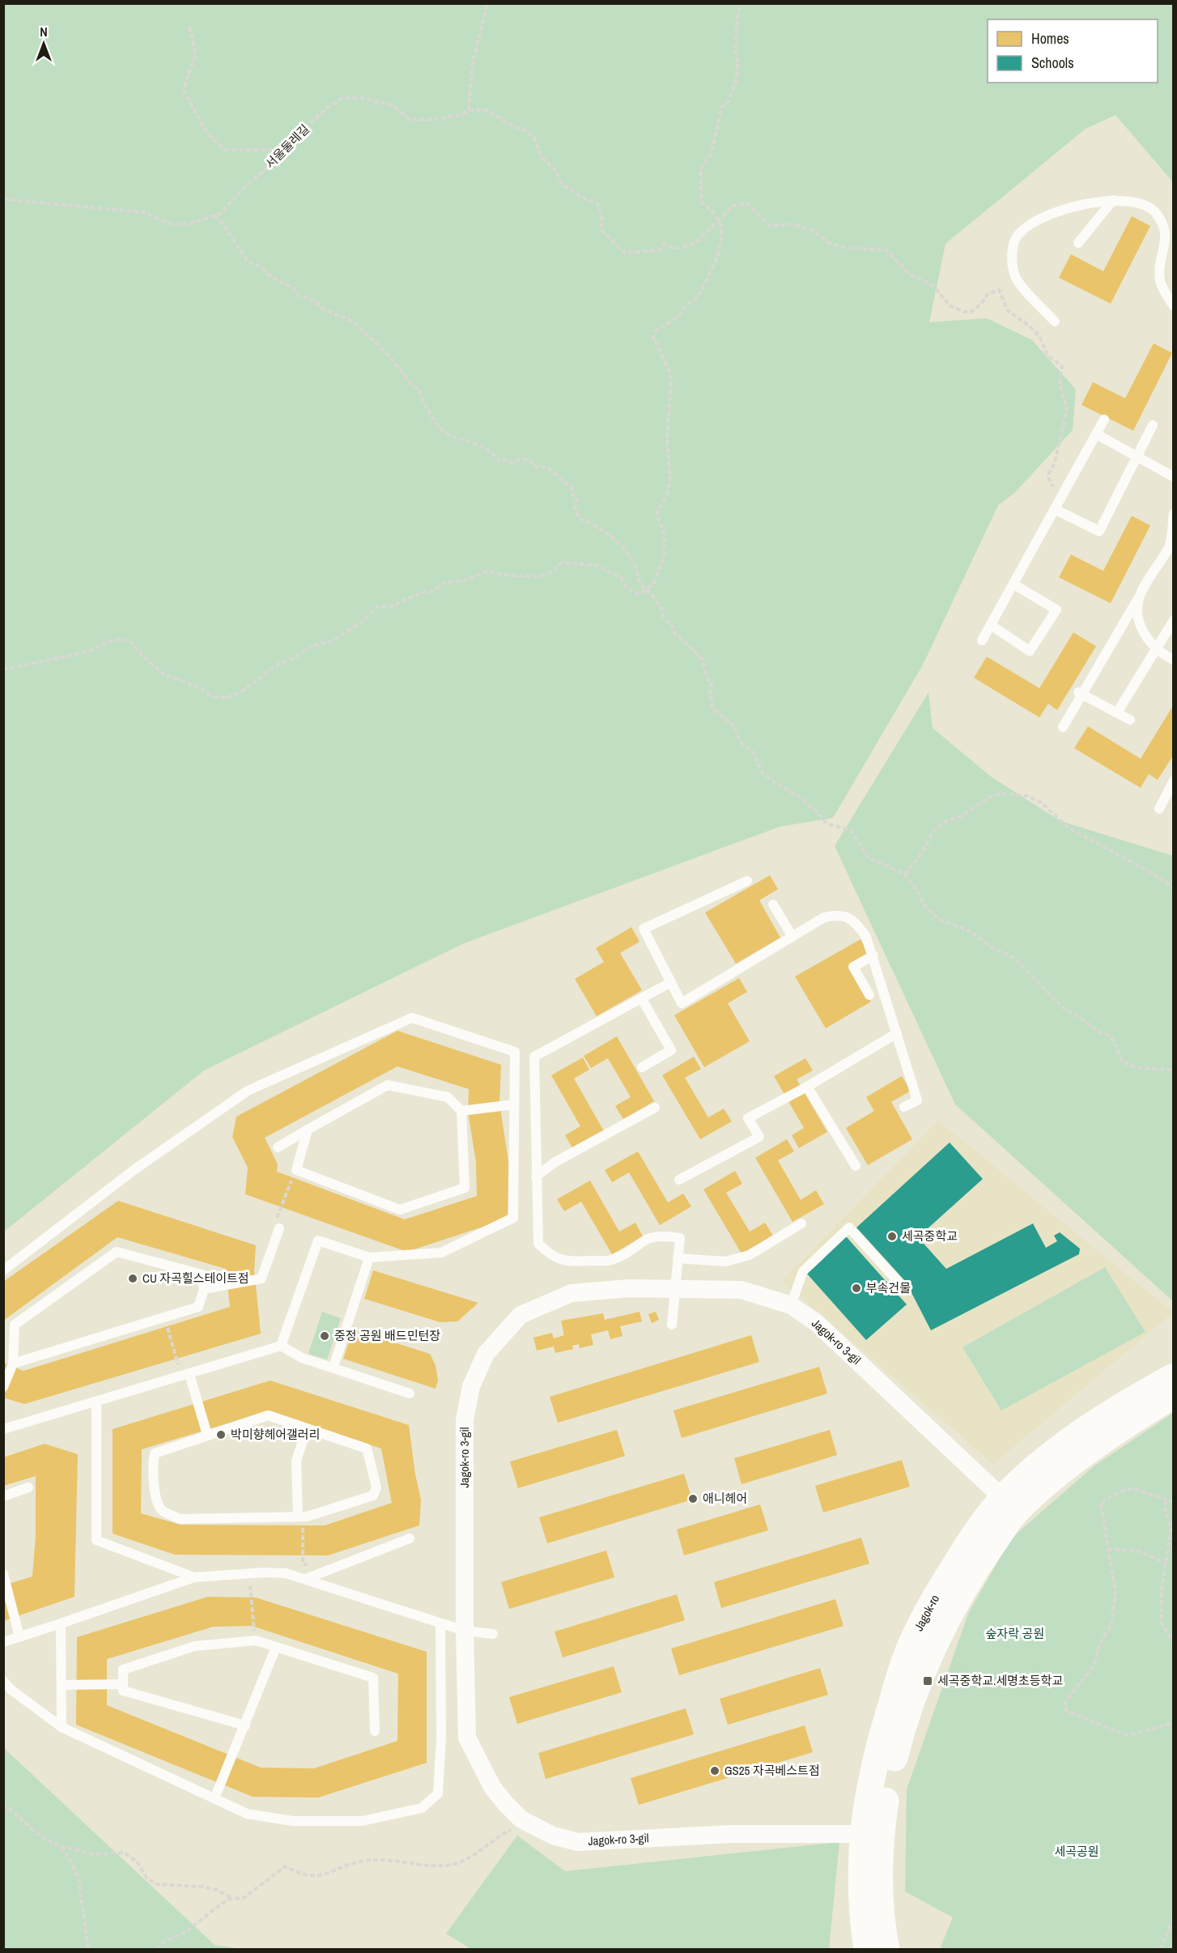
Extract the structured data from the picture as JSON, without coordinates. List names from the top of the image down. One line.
{"streets":{"main road":["Jagok-ro"],"street":["Jagok-ro 3-gil"],"path":["서울둘레길"]},"crossings":[["Jagok-ro 3-gil","Jagok-ro"]],"parks":["숲자락 공원","세곡공원"],"places":{"other":["세곡중학교","CU 자곡힐스테이트점","부속건물","중정 공원 배드민턴장","박미향헤어갤러리","애니헤어","GS25 자곡베스트점"],"transit":["세곡중학교.세명초등학교"]},"legend":["Homes","Schools"],"north":"top"}
